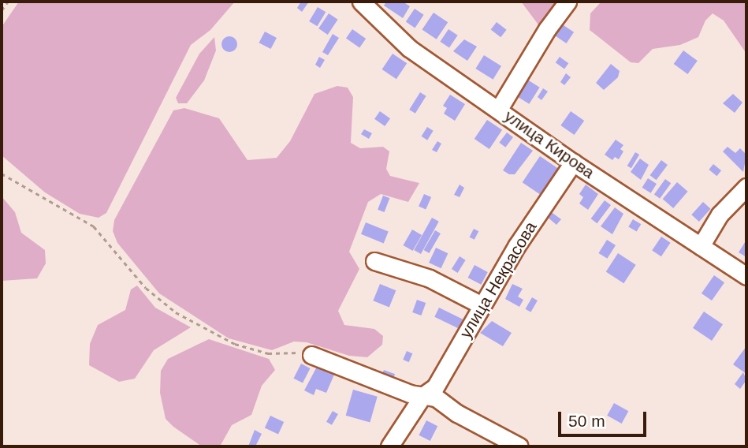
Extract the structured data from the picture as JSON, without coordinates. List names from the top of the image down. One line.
{"streets":{"street":["улица Кирова","улица Некрасова"]},"crossings":[["улица Кирова","улица Некрасова"]],"scale_bar":"50 m"}
